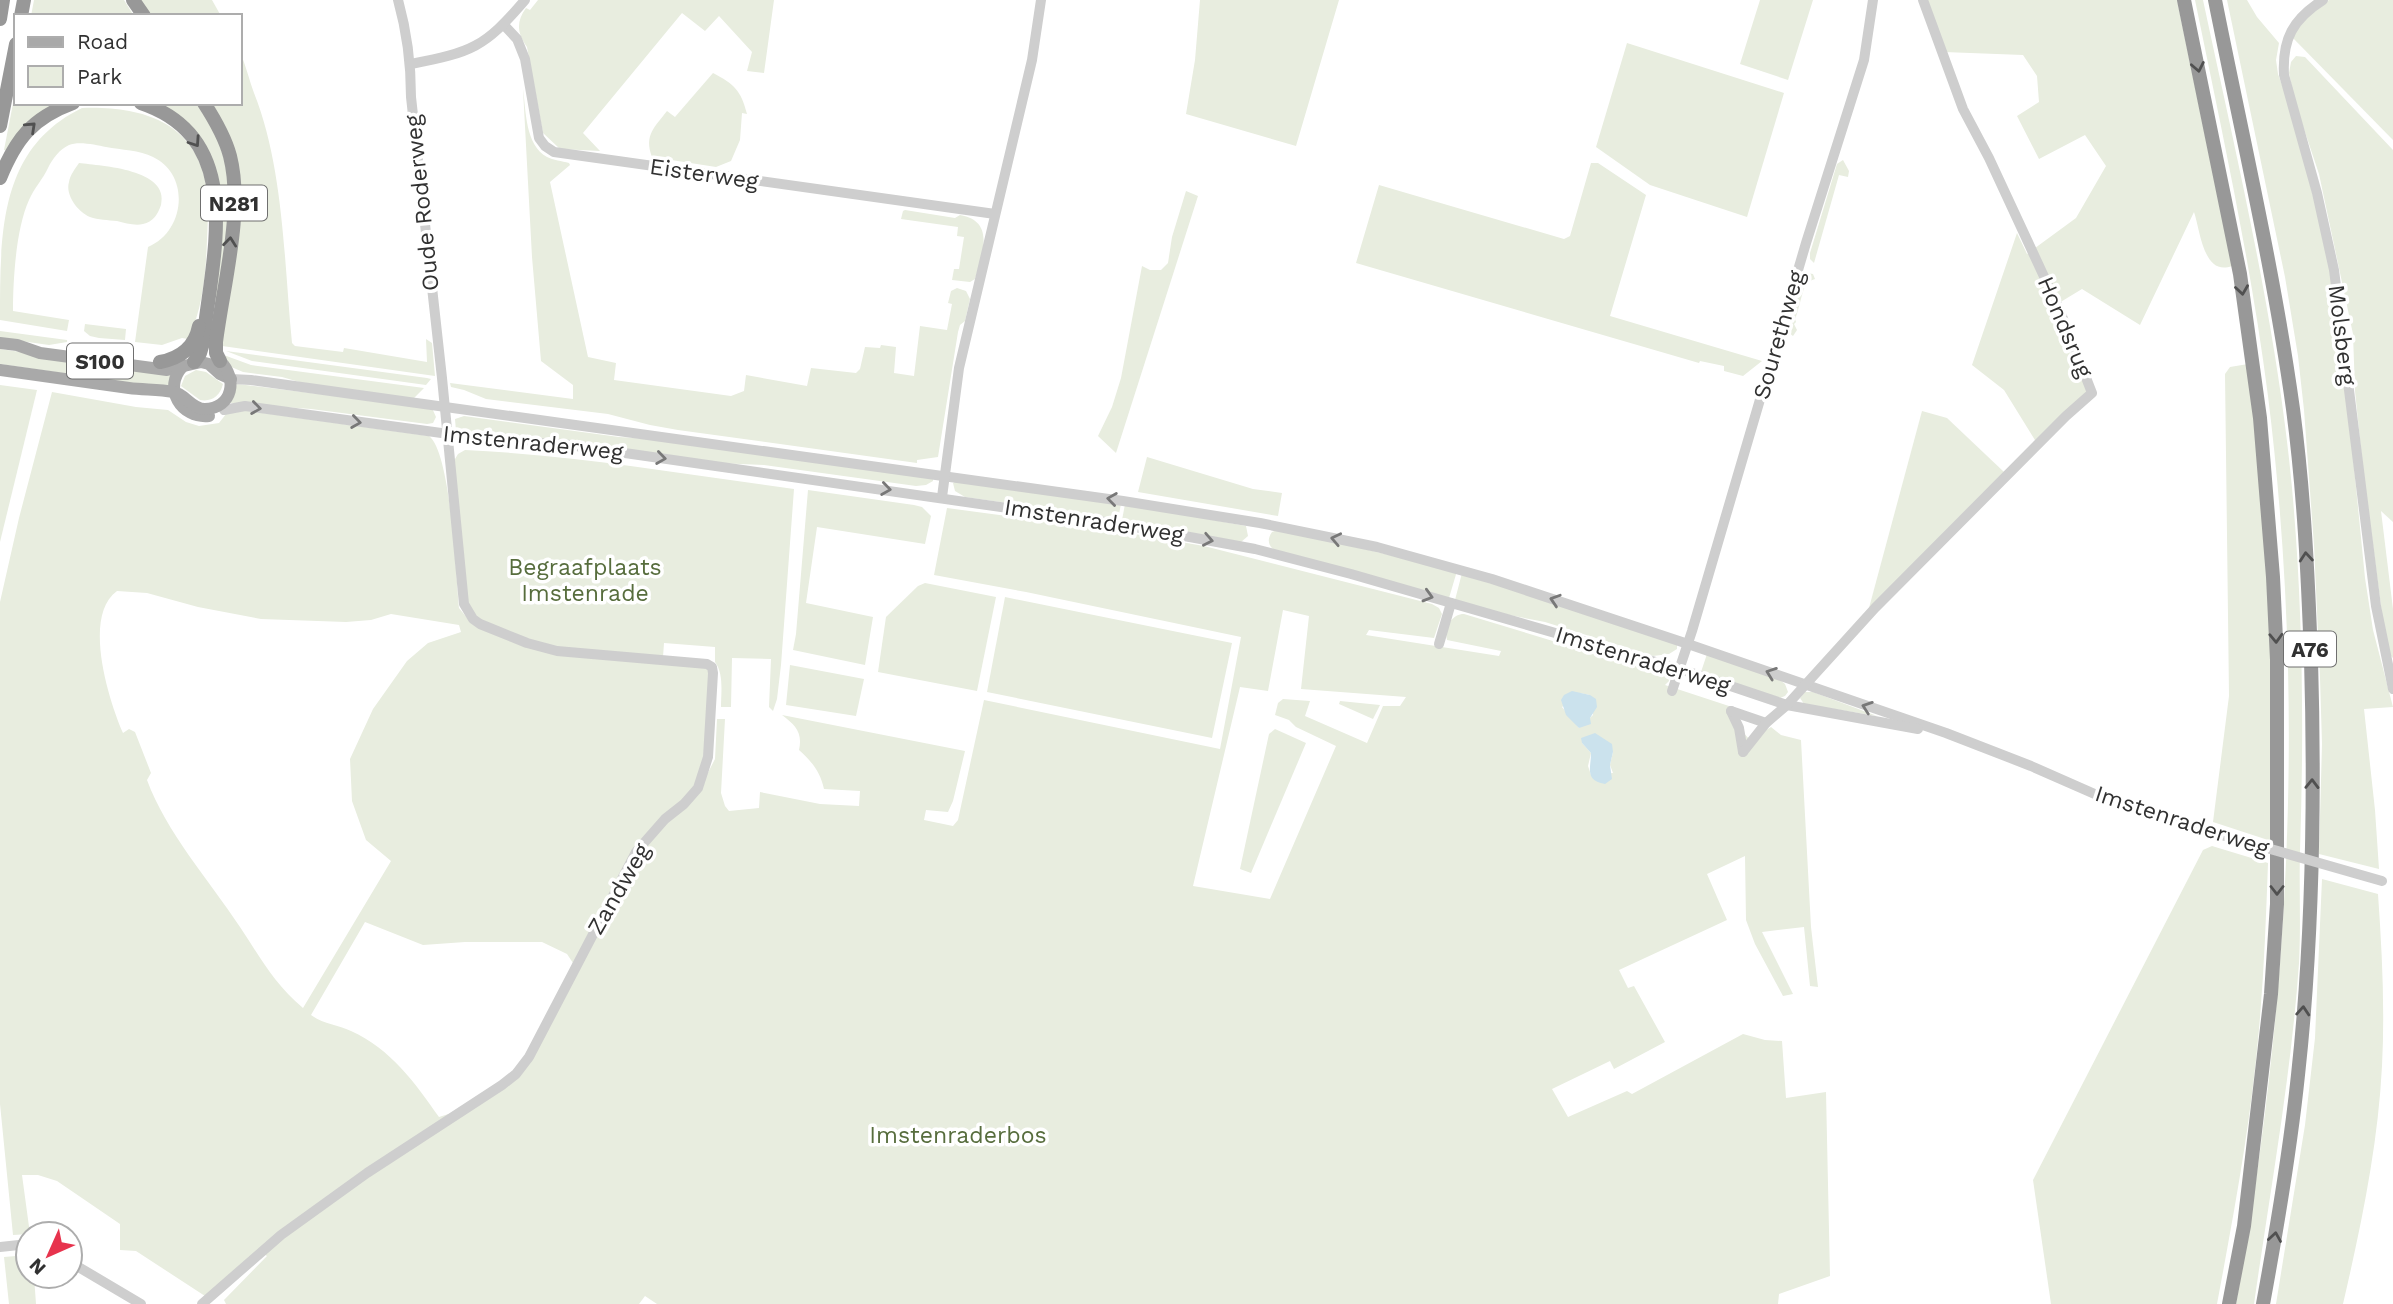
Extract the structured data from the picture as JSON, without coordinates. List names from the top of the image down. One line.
{"streets":{"highway":["N281","A76"],"main road":["S100"],"street":["Eisterweg","Oude Roderweg","Hondsrug","Sourethweg","Molsberg","Imstenraderweg","Zandweg"]},"crossings":[["N281","S100"],["N281","Imstenraderweg"],["Oude Roderweg","Imstenraderweg"],["Oude Roderweg","Zandweg"],["Hondsrug","Imstenraderweg"],["Sourethweg","Imstenraderweg"],["S100","Imstenraderweg"],["Imstenraderweg","Zandweg"]],"parks":["Begraafplaats Imstenrade","Imstenraderbos"],"legend":["Road","Park"],"north":"bottom left"}
